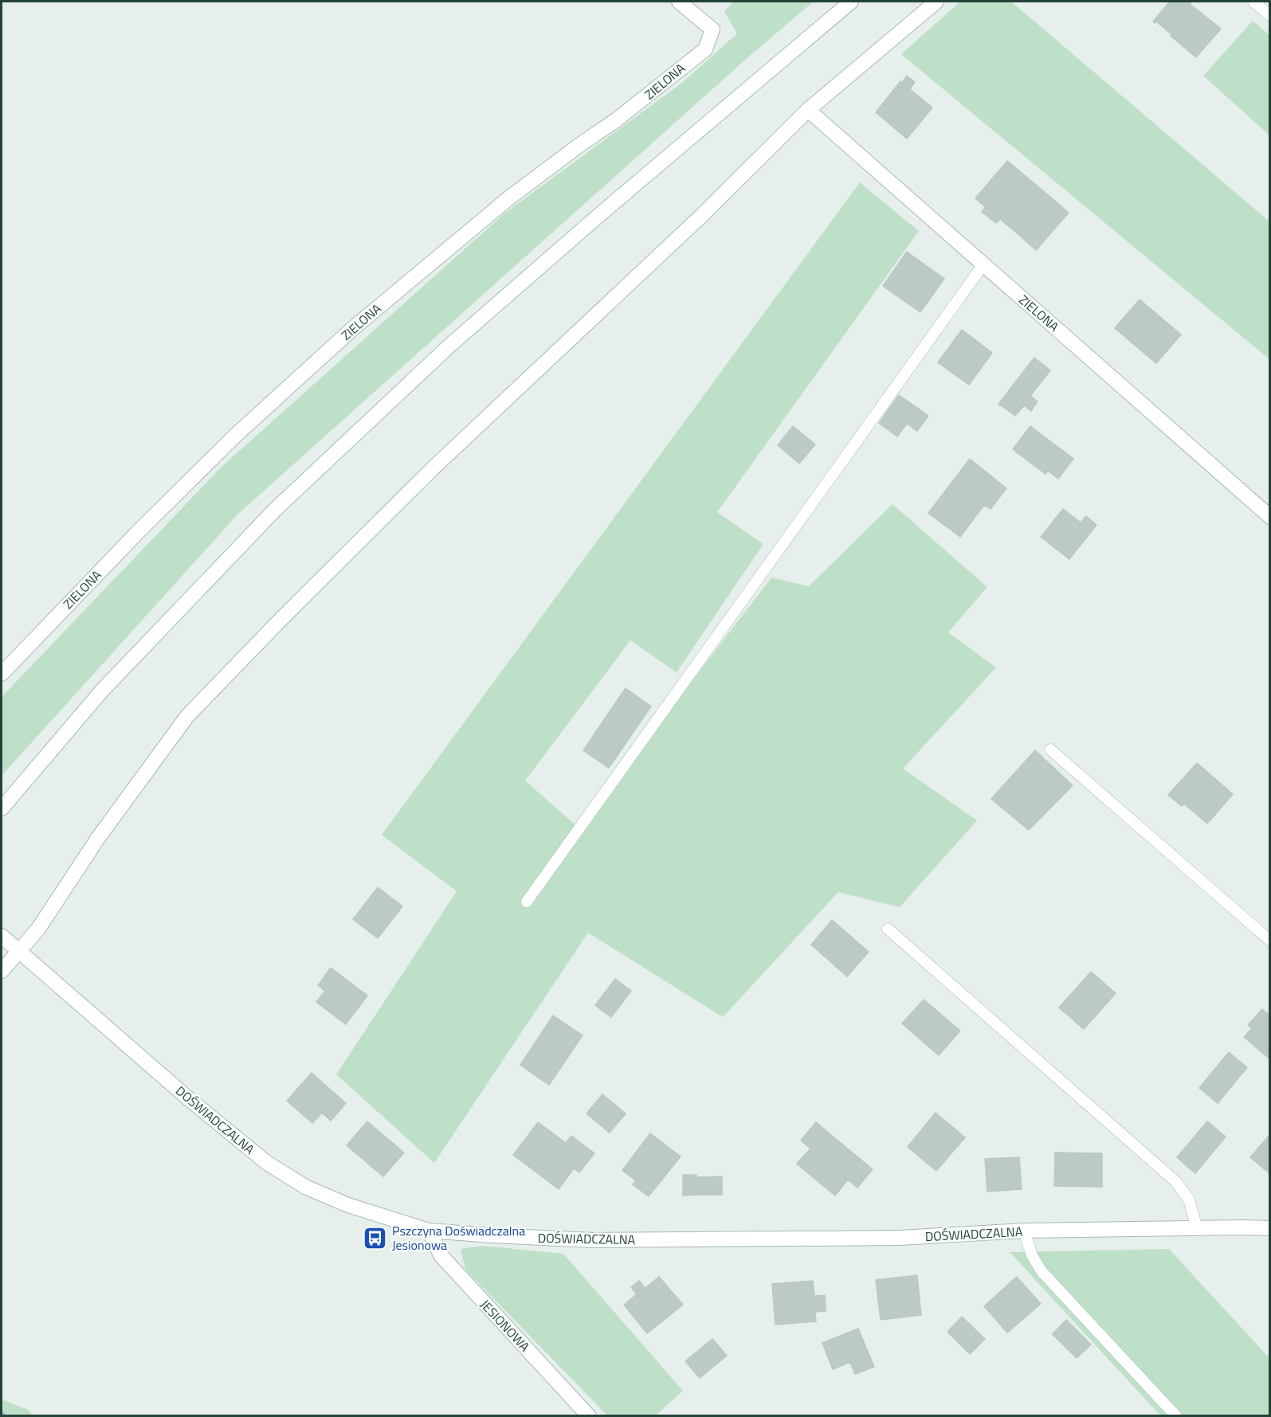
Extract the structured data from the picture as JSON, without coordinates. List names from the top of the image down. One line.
{"streets":{"street":["ZIELONA","DOŚWIADCZALNA","JESIONOWA"]},"crossings":[["DOŚWIADCZALNA","JESIONOWA"]],"places":{"bus stop":["Pszczyna Doświadczalna Jesionowa"]}}
